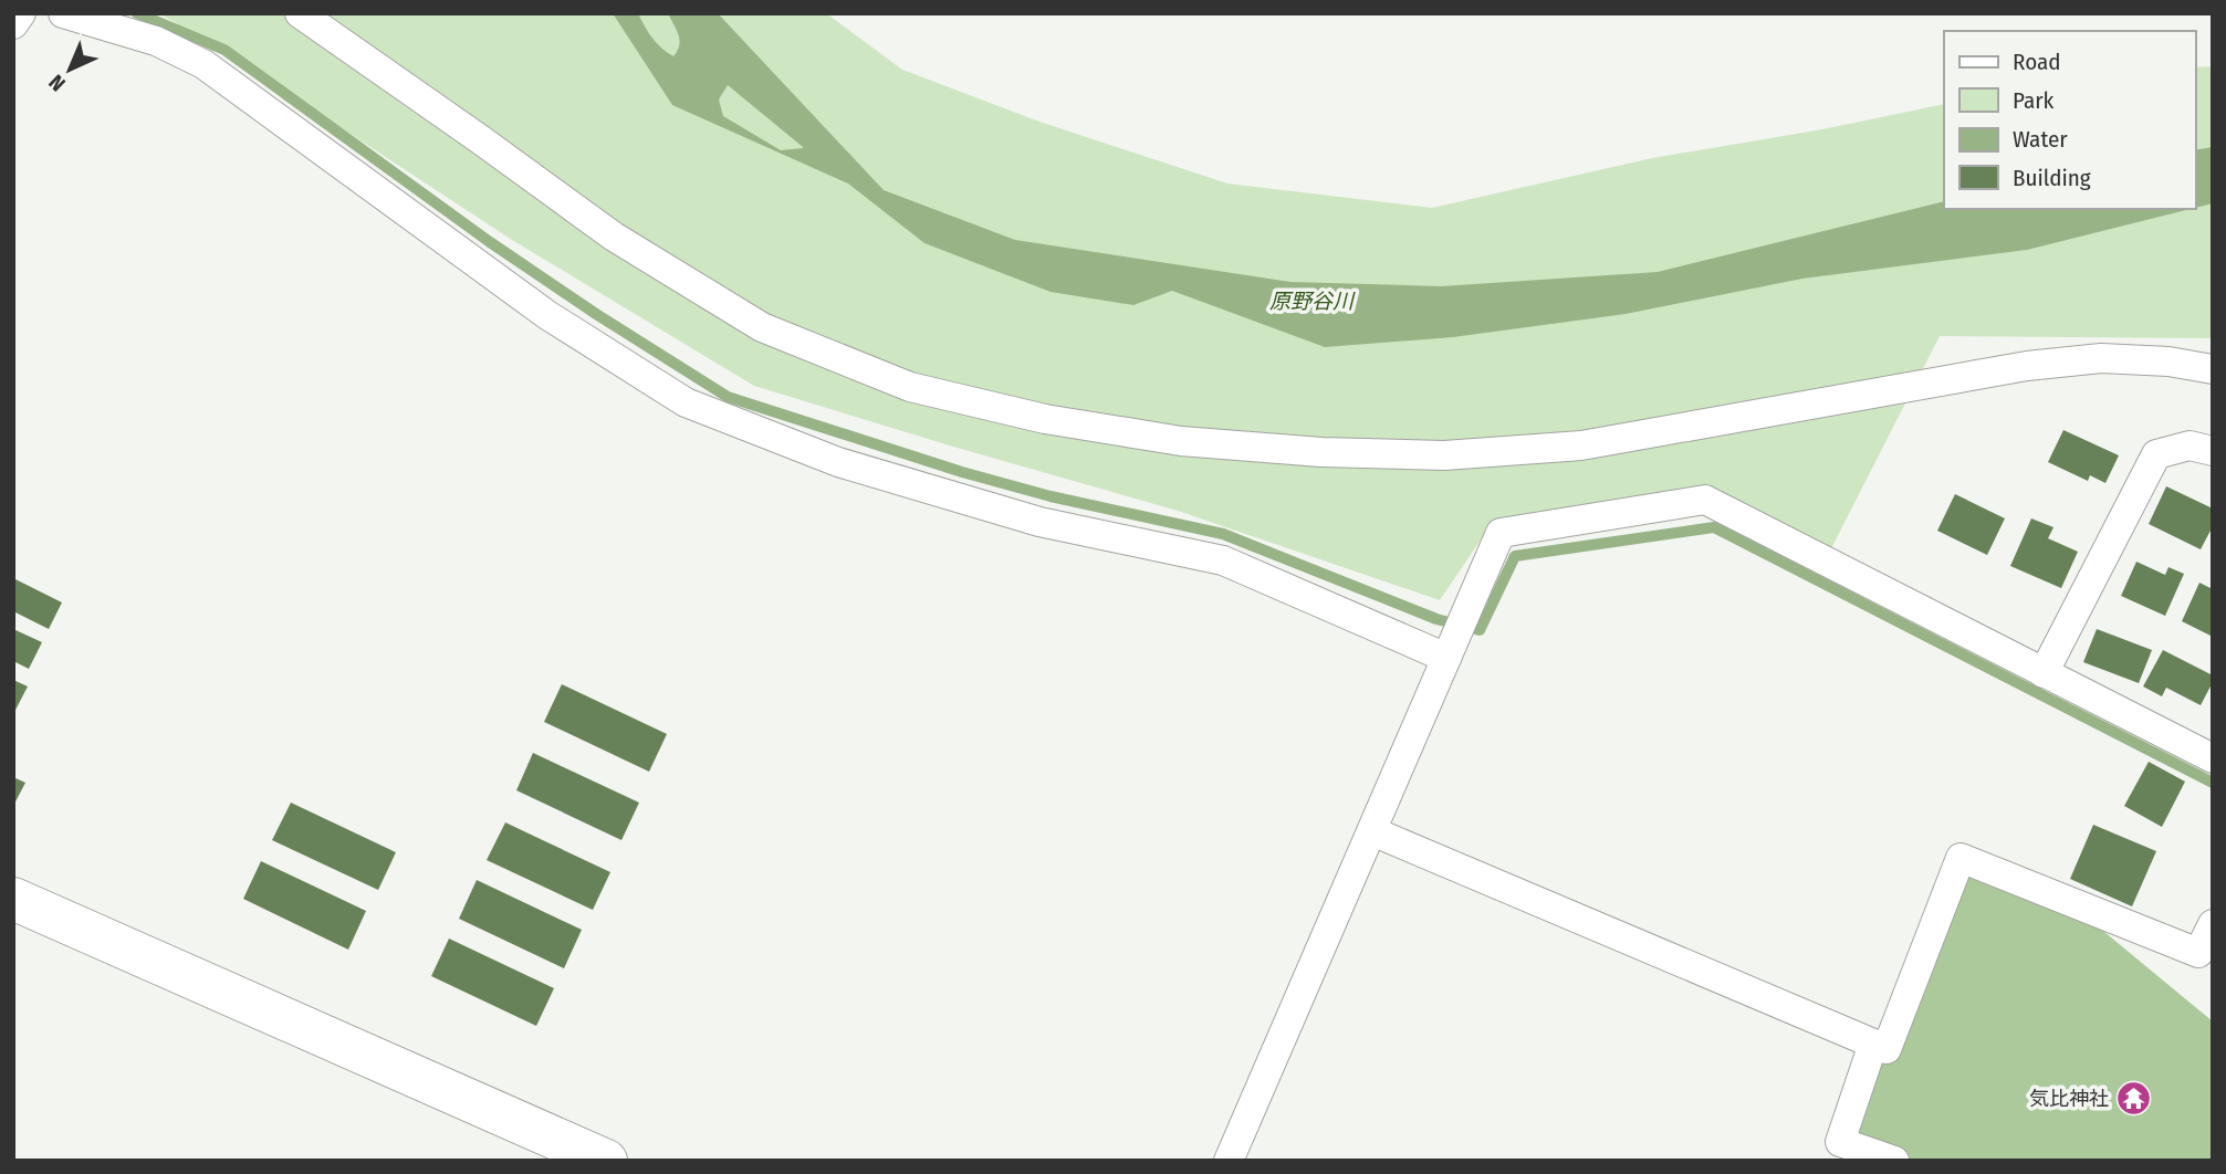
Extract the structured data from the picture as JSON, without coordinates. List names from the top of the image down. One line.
{"water":["原野谷川"],"places":{"temple":["気比神社"]},"legend":["Road","Park","Water","Building"],"north":"bottom left"}
